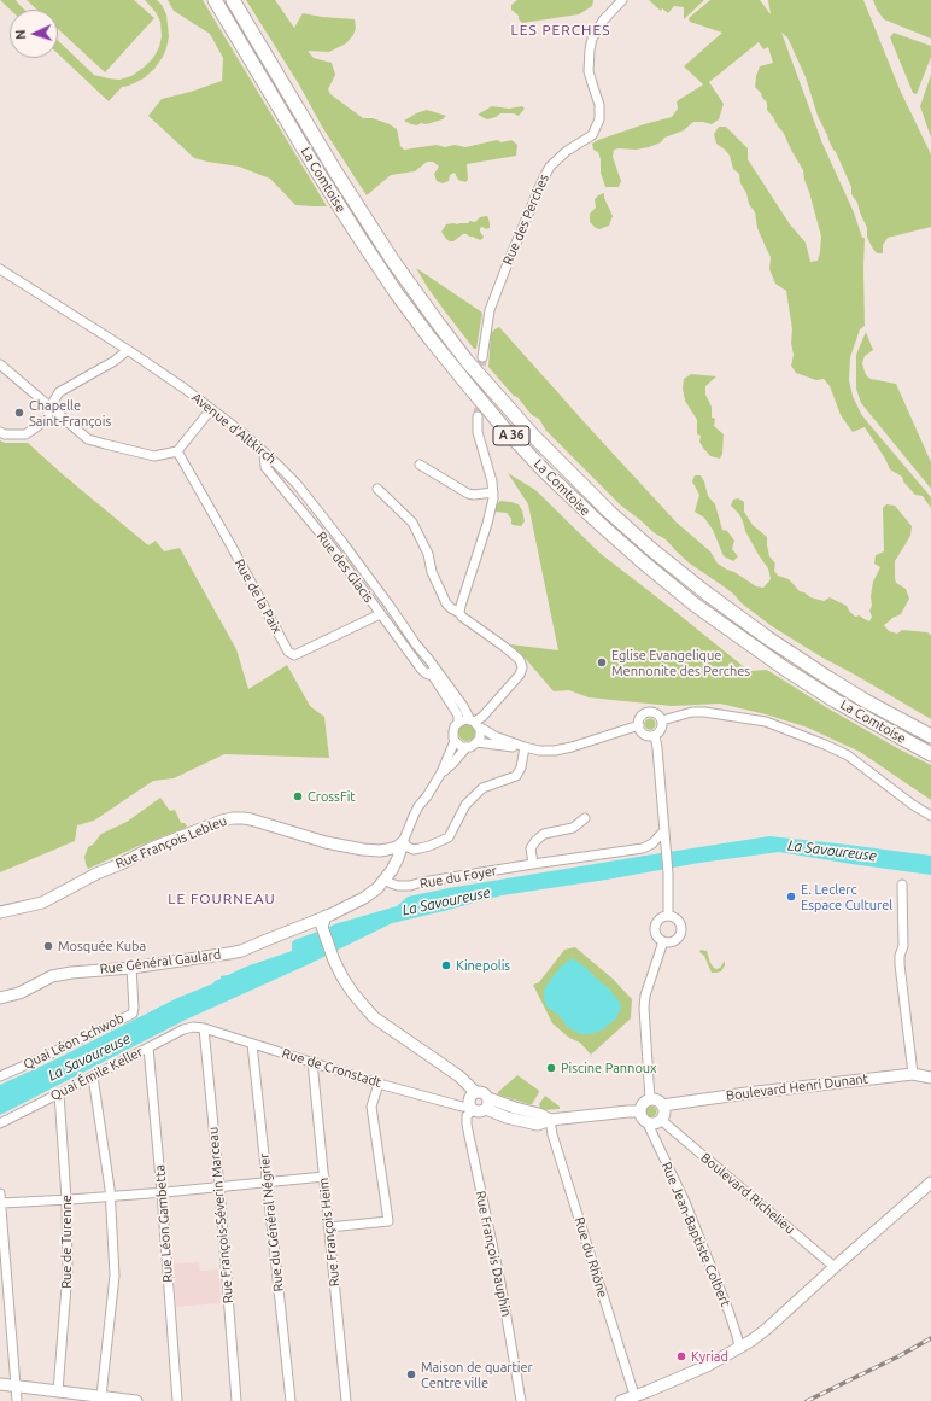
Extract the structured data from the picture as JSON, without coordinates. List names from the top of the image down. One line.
{"streets":{"highway":["La Comtoise","A 36"],"main road":["Rue François Lebleu","Rue Général Gaulard","Boulevard Henri Dunant"],"street":["Rue des Perches","Avenue d'Altkirch","Rue des Glacis","Rue de la Paix","Rue du Foyer","Quai Léon Schwob","Rue de Cronstadt","Quai Émile Keller","Boulevard Richelieu","Rue François-Séverin Marceau","Rue du Général Négrier","Rue Léon Gambetta","Rue François Heim","Rue Jean-Baptiste Colbert","Rue de Turenne","Rue François Dauphin","Rue du Rhône"]},"crossings":[["Avenue d'Altkirch","Rue des Glacis"],["Rue des Glacis","Rue de la Paix"],["Rue Général Gaulard","Quai Léon Schwob"],["Rue de Cronstadt","Quai Émile Keller"],["Rue de Cronstadt","Rue François-Séverin Marceau"],["Rue de Cronstadt","Rue du Général Négrier"],["Rue de Cronstadt","Rue François Heim"],["Rue de Cronstadt","Rue François Dauphin"],["Quai Émile Keller","Rue Léon Gambetta"],["Quai Émile Keller","Rue de Turenne"],["Boulevard Henri Dunant","Boulevard Richelieu"],["Boulevard Henri Dunant","Rue Jean-Baptiste Colbert"],["Boulevard Richelieu","Rue Jean-Baptiste Colbert"]],"districts":["LES PERCHES","LE FOURNEAU"],"water":["La Savoureuse"],"places":["Chapelle Saint-François","Eglise Evangelique Mennonite des Perches","CrossFit","E. Leclerc Espace Culturel","Mosquée Kuba","Kinepolis","Piscine Pannoux","Kyriad","Maison de quartier Centre ville"],"north":"left"}
